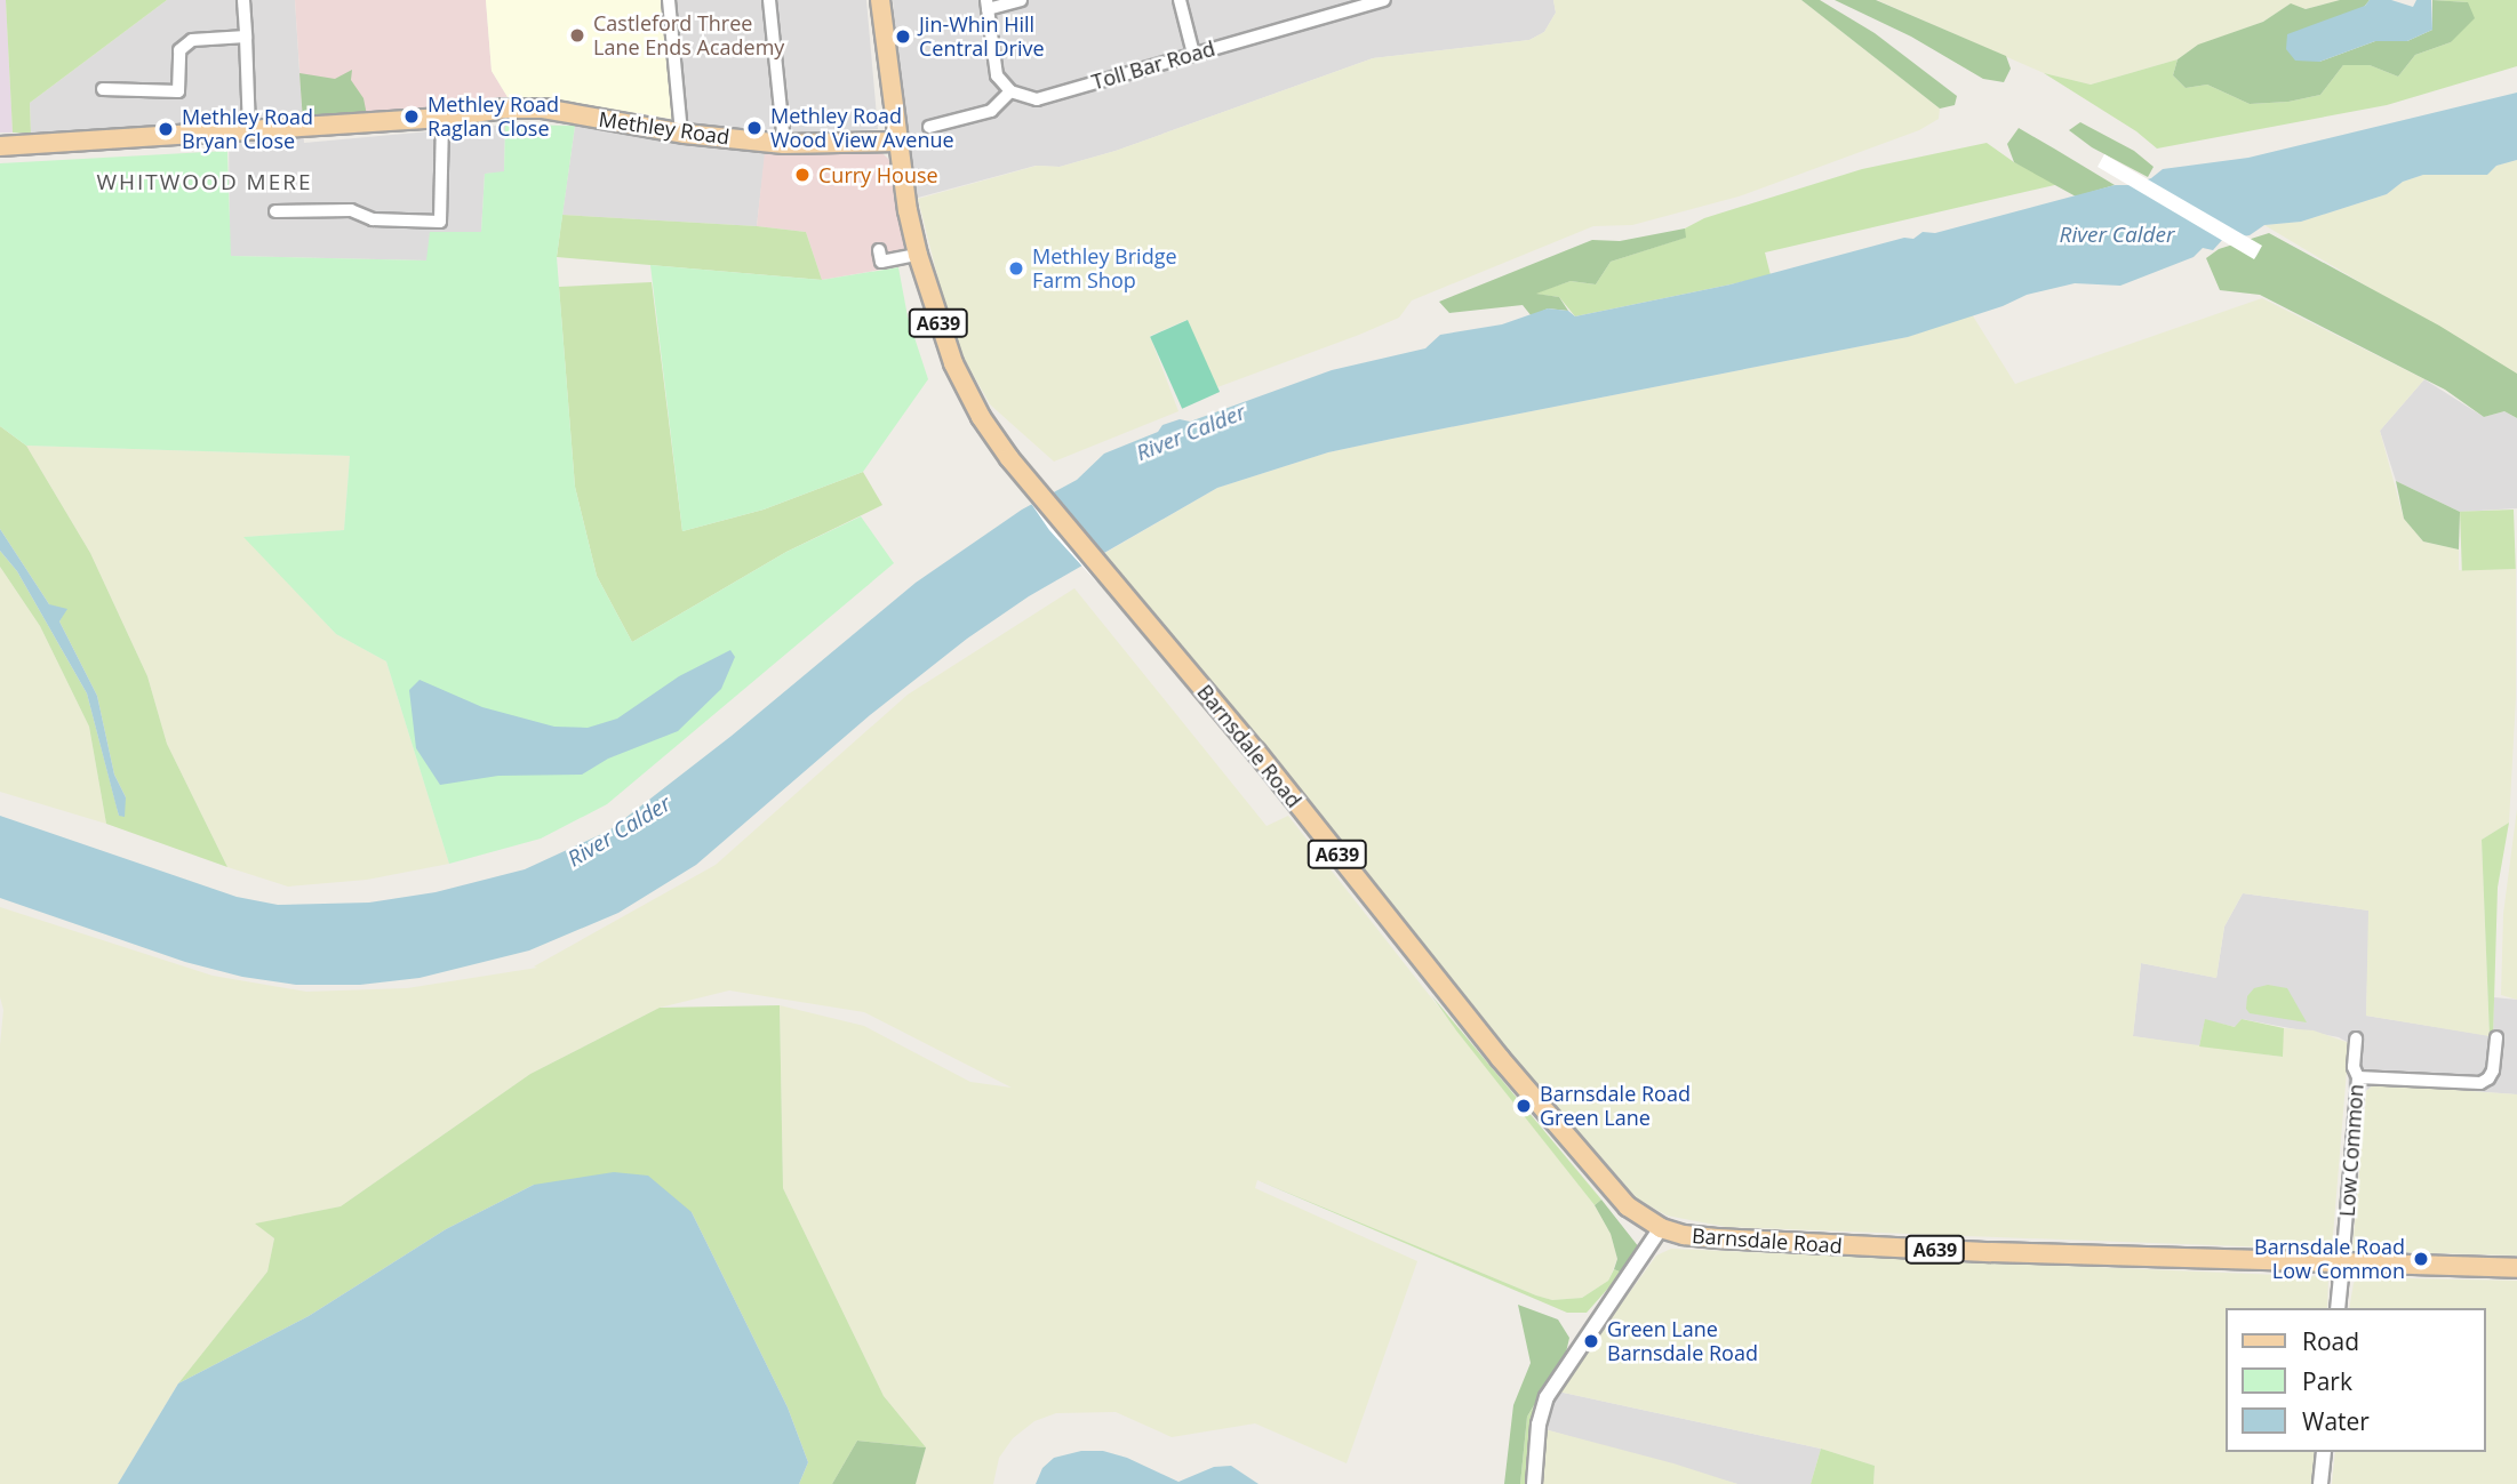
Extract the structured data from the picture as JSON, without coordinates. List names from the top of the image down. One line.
{"streets":{"main road":["Methley Road","A639","Barnsdale Road"],"street":["Toll Bar Road","Low Common"]},"crossings":[["Methley Road","A639"],["A639","Barnsdale Road"],["Barnsdale Road","Low Common"]],"districts":["WHITWOOD MERE"],"water":["River Calder"],"places":["Castleford Three Lane Ends Academy","Jin-Whin Hill Central Drive","Methley Road Raglan Close","Methley Road Wood View Avenue","Methley Road Bryan Close","Curry House","Methley Bridge Farm Shop","Barnsdale Road Green Lane","Barnsdale Road Low Common","Green Lane Barnsdale Road"],"legend":["Road","Park","Water"]}
